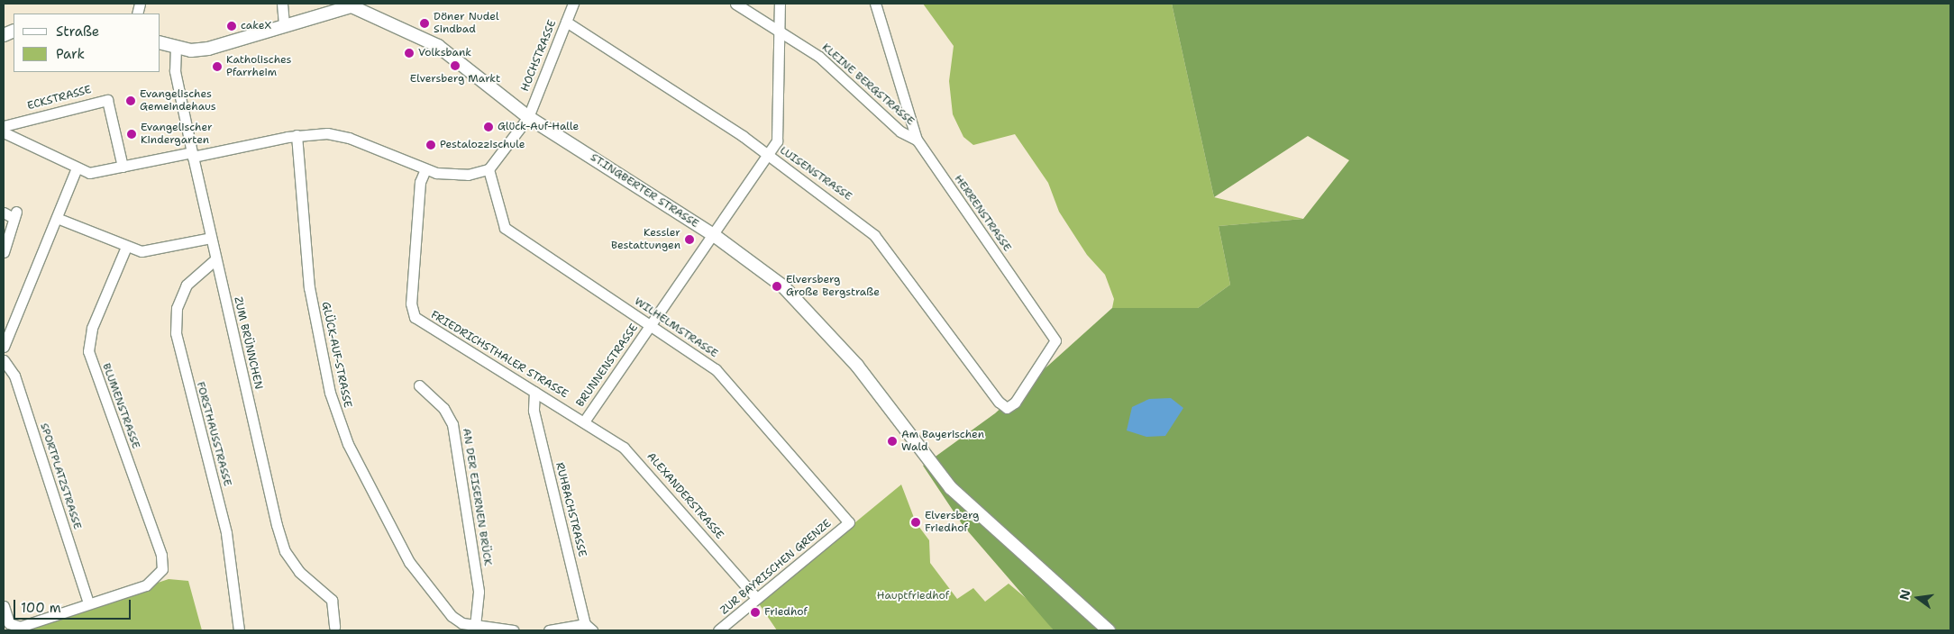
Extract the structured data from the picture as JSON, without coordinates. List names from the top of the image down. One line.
{"streets":{"main road":["ST.INGBERTER STRASSE"],"street":["HOCHSTRASSE","KLEINE BERGSTRASSE","ECKSTRASSE","LUISENSTRASSE","HERRENSTRASSE","WILHELMSTRASSE","ZUM BRÜNNCHEN","GLÜCK-AUF-STRASSE","FRIEDRICHSTHALER STRASSE","BRUNNENSTRASSE","BLUMENSTRASSE","FORSTHAUSSTRASSE","SPORTPLATZSTRASSE","ALEXANDERSTRASSE","AN DER EISERNEN BRÜCK","RUHBACHSTRASSE","ZUR BAYRISCHEN GRENZE"]},"crossings":[["HOCHSTRASSE","LUISENSTRASSE"],["HOCHSTRASSE","ST.INGBERTER STRASSE"],["HOCHSTRASSE","WILHELMSTRASSE"],["KLEINE BERGSTRASSE","HERRENSTRASSE"],["KLEINE BERGSTRASSE","BRUNNENSTRASSE"],["LUISENSTRASSE","HERRENSTRASSE"],["LUISENSTRASSE","BRUNNENSTRASSE"],["ST.INGBERTER STRASSE","ZUM BRÜNNCHEN"],["ST.INGBERTER STRASSE","BRUNNENSTRASSE"],["WILHELMSTRASSE","BRUNNENSTRASSE"],["WILHELMSTRASSE","ZUR BAYRISCHEN GRENZE"],["ZUM BRÜNNCHEN","FORSTHAUSSTRASSE"],["FRIEDRICHSTHALER STRASSE","BRUNNENSTRASSE"],["FRIEDRICHSTHALER STRASSE","ALEXANDERSTRASSE"],["FRIEDRICHSTHALER STRASSE","RUHBACHSTRASSE"],["BRUNNENSTRASSE","ALEXANDERSTRASSE"],["BLUMENSTRASSE","SPORTPLATZSTRASSE"],["ALEXANDERSTRASSE","ZUR BAYRISCHEN GRENZE"]],"parks":["Hauptfriedhof"],"places":["Döner Nudel Sindbad","cakeX","Volksbank","Elversberg Markt","Katholisches Pfarrheim","Evangelisches Gemeindehaus","Glück-Auf-Halle","Evangelischer Kindergarten","Pestalozzischule","Kessler Bestattungen","Elversberg Große Bergstraße","Am Bayerischen Wald","Elversberg Friedhof","Friedhof"],"legend":["Straße","Park"],"scale_bar":"100 m","north":"left"}
